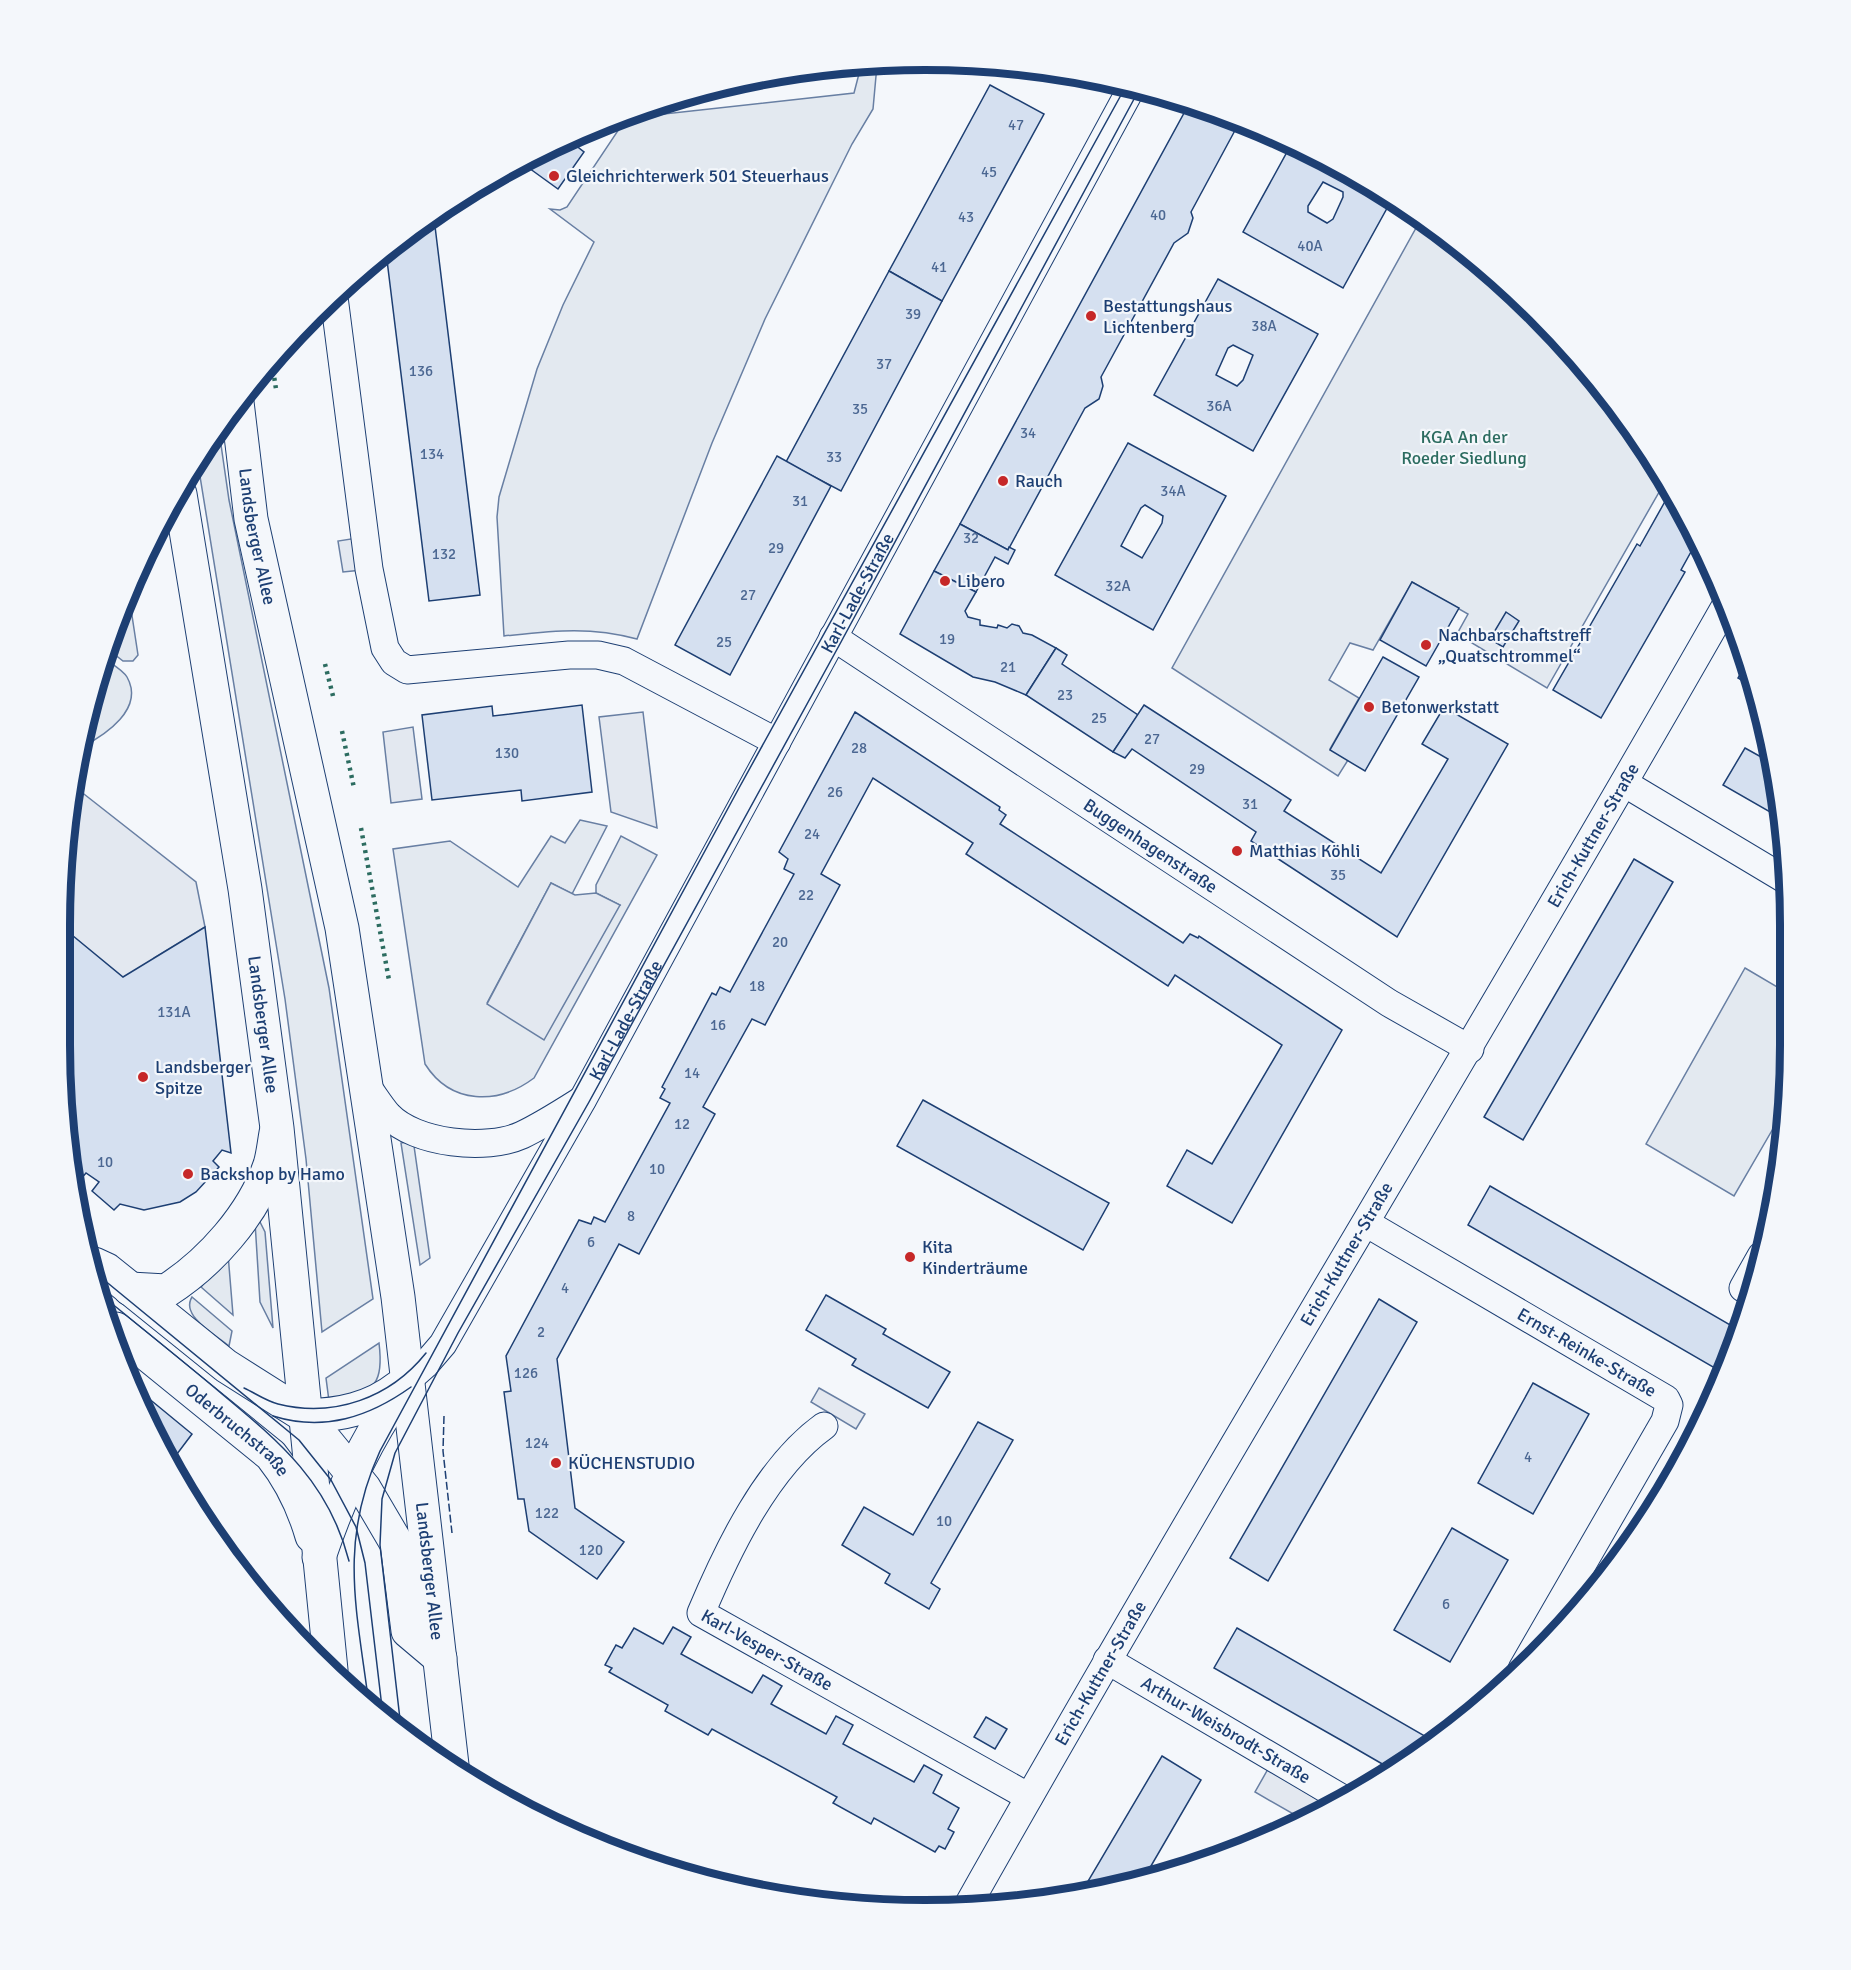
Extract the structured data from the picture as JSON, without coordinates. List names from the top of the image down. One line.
{"streets":{"main road":["Landsberger Allee","Oderbruchstraße"],"street":["Karl-Lade-Straße","Erich-Kuttner-Straße","Buggenhagenstraße","Ernst-Reinke-Straße","Karl-Vesper-Straße","Arthur-Weisbrodt-Straße"]},"crossings":[["Landsberger Allee","Karl-Lade-Straße"],["Landsberger Allee","Oderbruchstraße"],["Karl-Lade-Straße","Buggenhagenstraße"],["Erich-Kuttner-Straße","Buggenhagenstraße"],["Erich-Kuttner-Straße","Ernst-Reinke-Straße"],["Erich-Kuttner-Straße","Karl-Vesper-Straße"],["Erich-Kuttner-Straße","Arthur-Weisbrodt-Straße"]],"parks":["KGA An der Roeder Siedlung"],"places":["Gleichrichterwerk 501 Steuerhaus","Bestattungshaus Lichtenberg","Rauch","Libero","Nachbarschaftstreff „Quatschtrommel“","Betonwerkstatt","Matthias Köhli","Landsberger Spitze","Backshop by Hamo","Kita Kinderträume","KÜCHENSTUDIO"],"house_numbers":["47","45","40","43","40A","41","39","38A","37","136","36A","35","34","134","33","34A","31","32","29","132","32A","27","19","25","21","23","25","27","28","130","29","26","31","24","35","22","20","18","131A","16","14","12","10","10","8","6","4","2","126","124","4","122","10","120","6"]}
